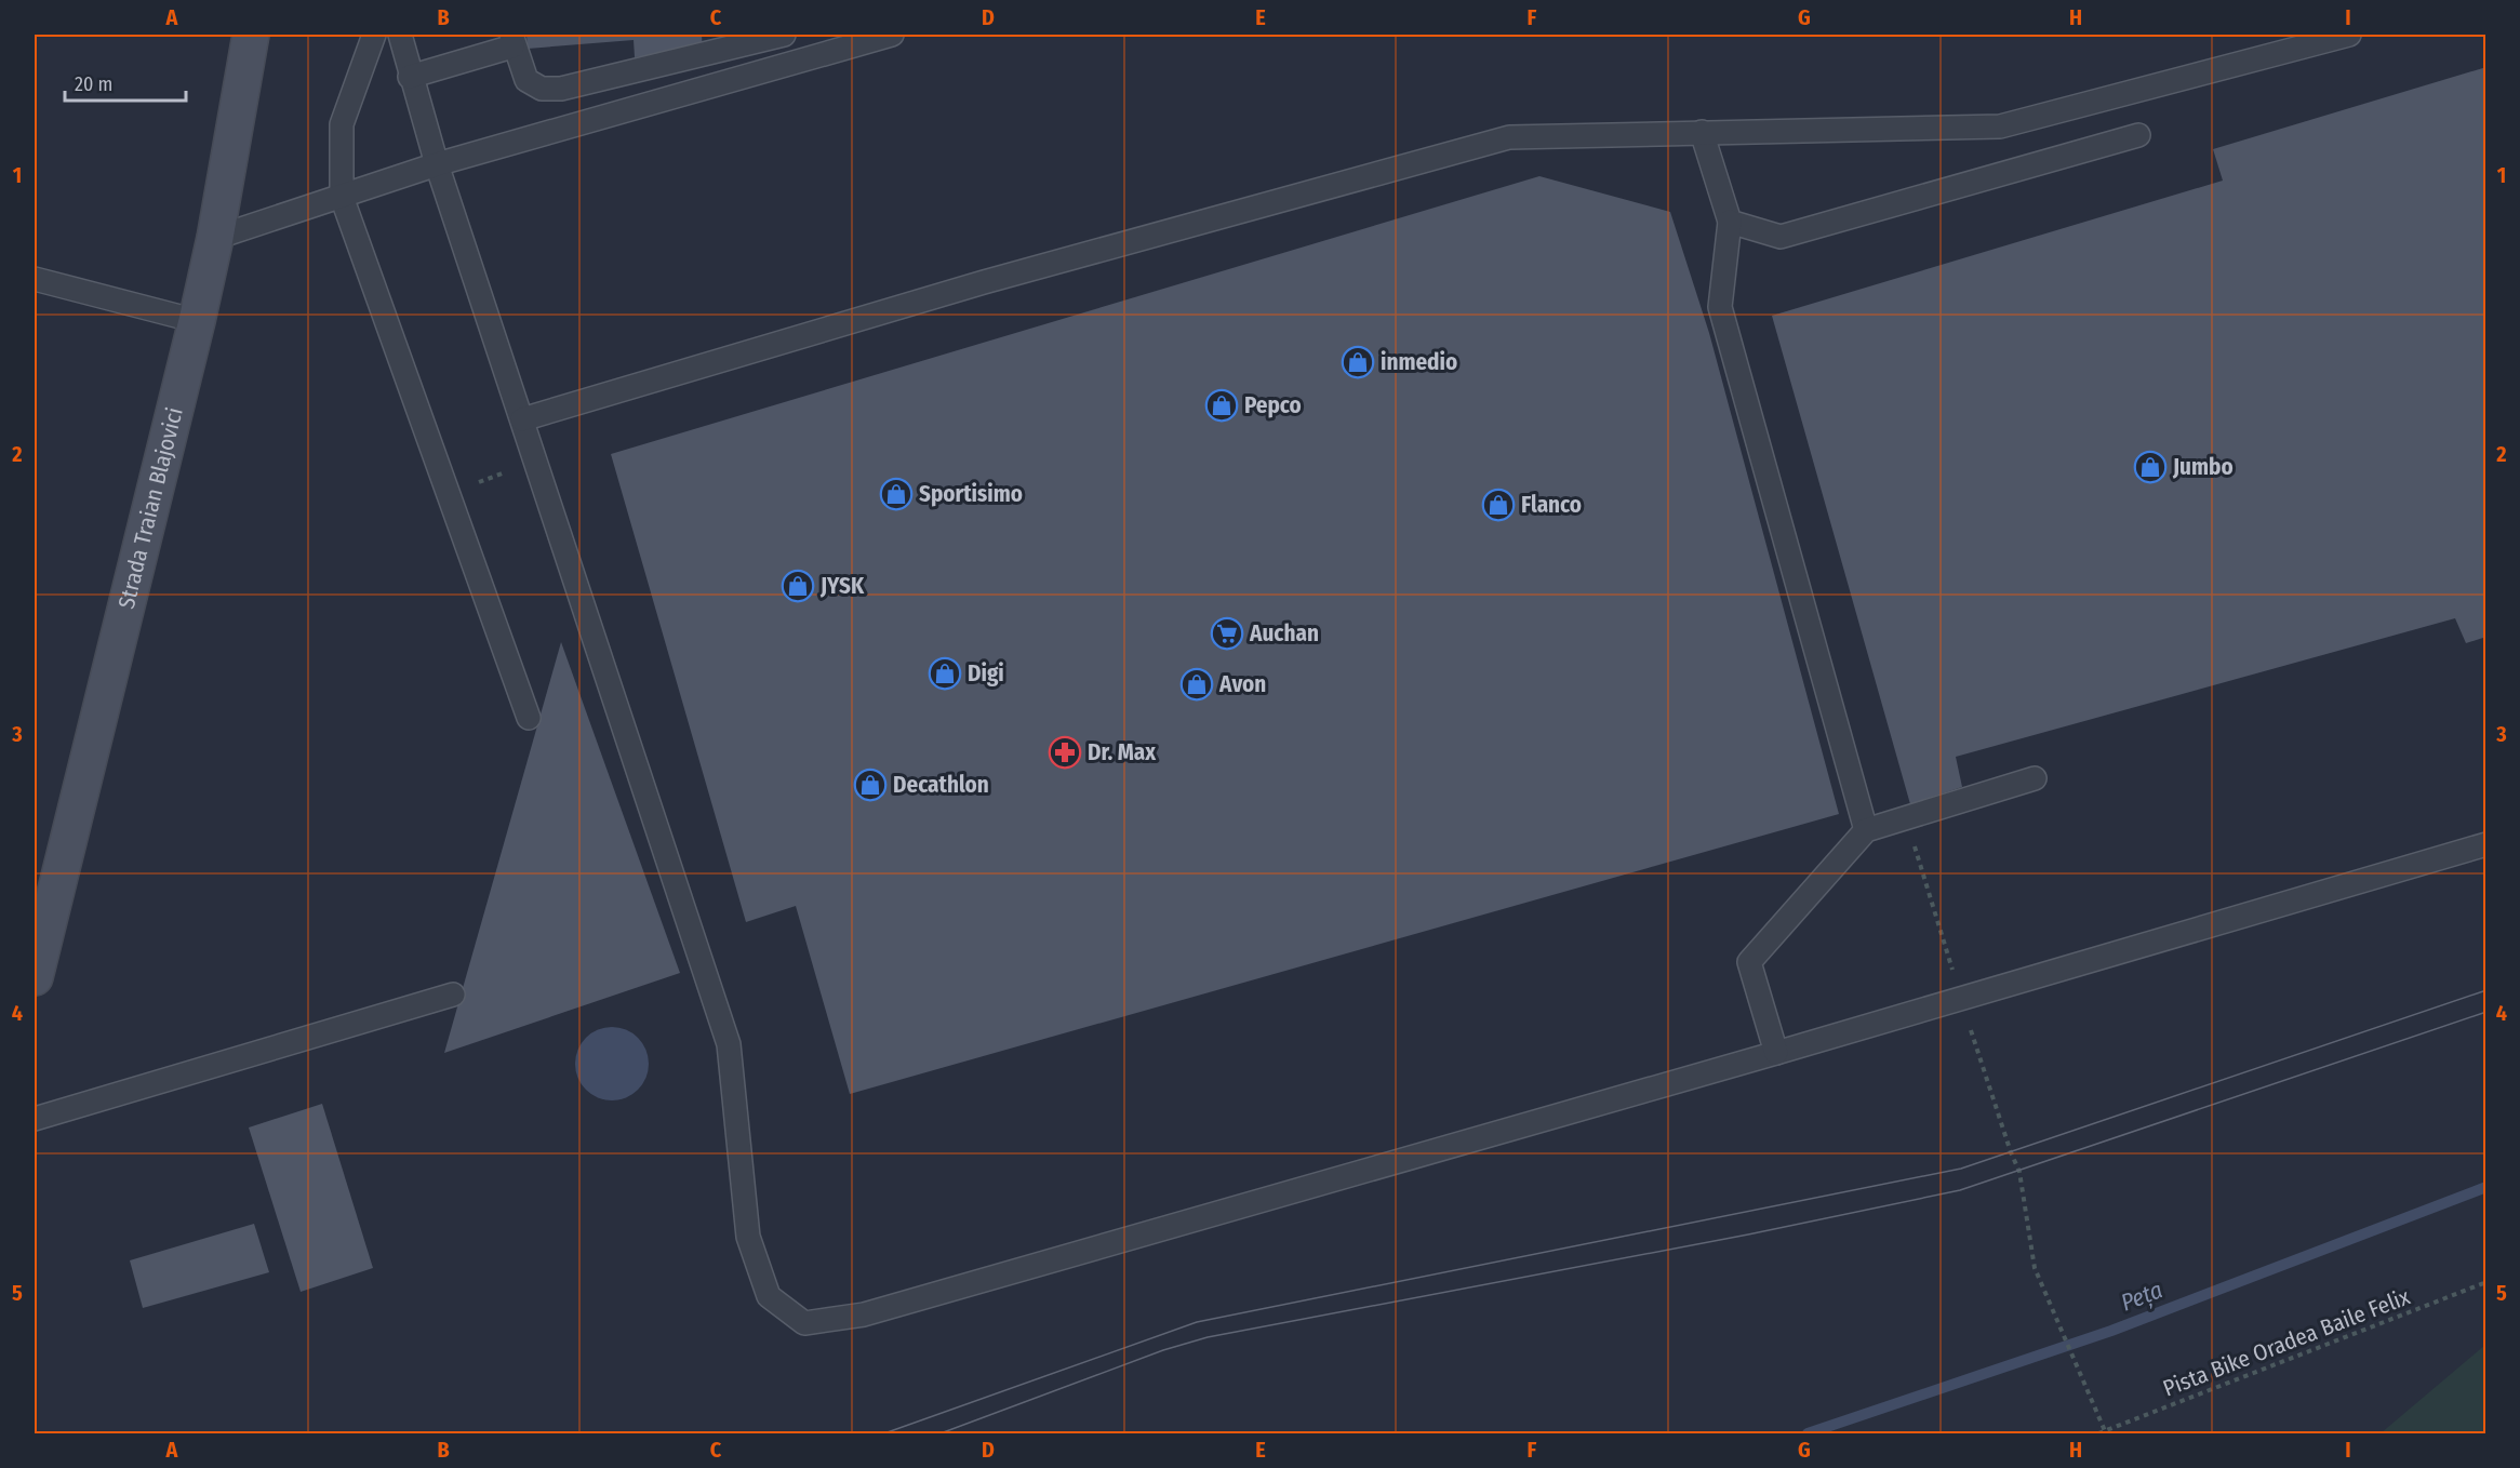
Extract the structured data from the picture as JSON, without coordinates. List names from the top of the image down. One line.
{"streets":{"street":["Strada Traian Blajovici"],"path":["Pista Bike Oradea Baile Felix"]},"water":["Peța"],"places":{"shop":["inmedio","Pepco","Jumbo","Sportisimo","Flanco","JYSK","Digi","Avon","Decathlon"],"supermarket":["Auchan"],"pharmacy":["Dr. Max"]},"scale_bar":"20 m","grid":{"columns":["A","B","C","D","E","F","G","H","I"],"rows":["1","2","3","4","5"]}}
